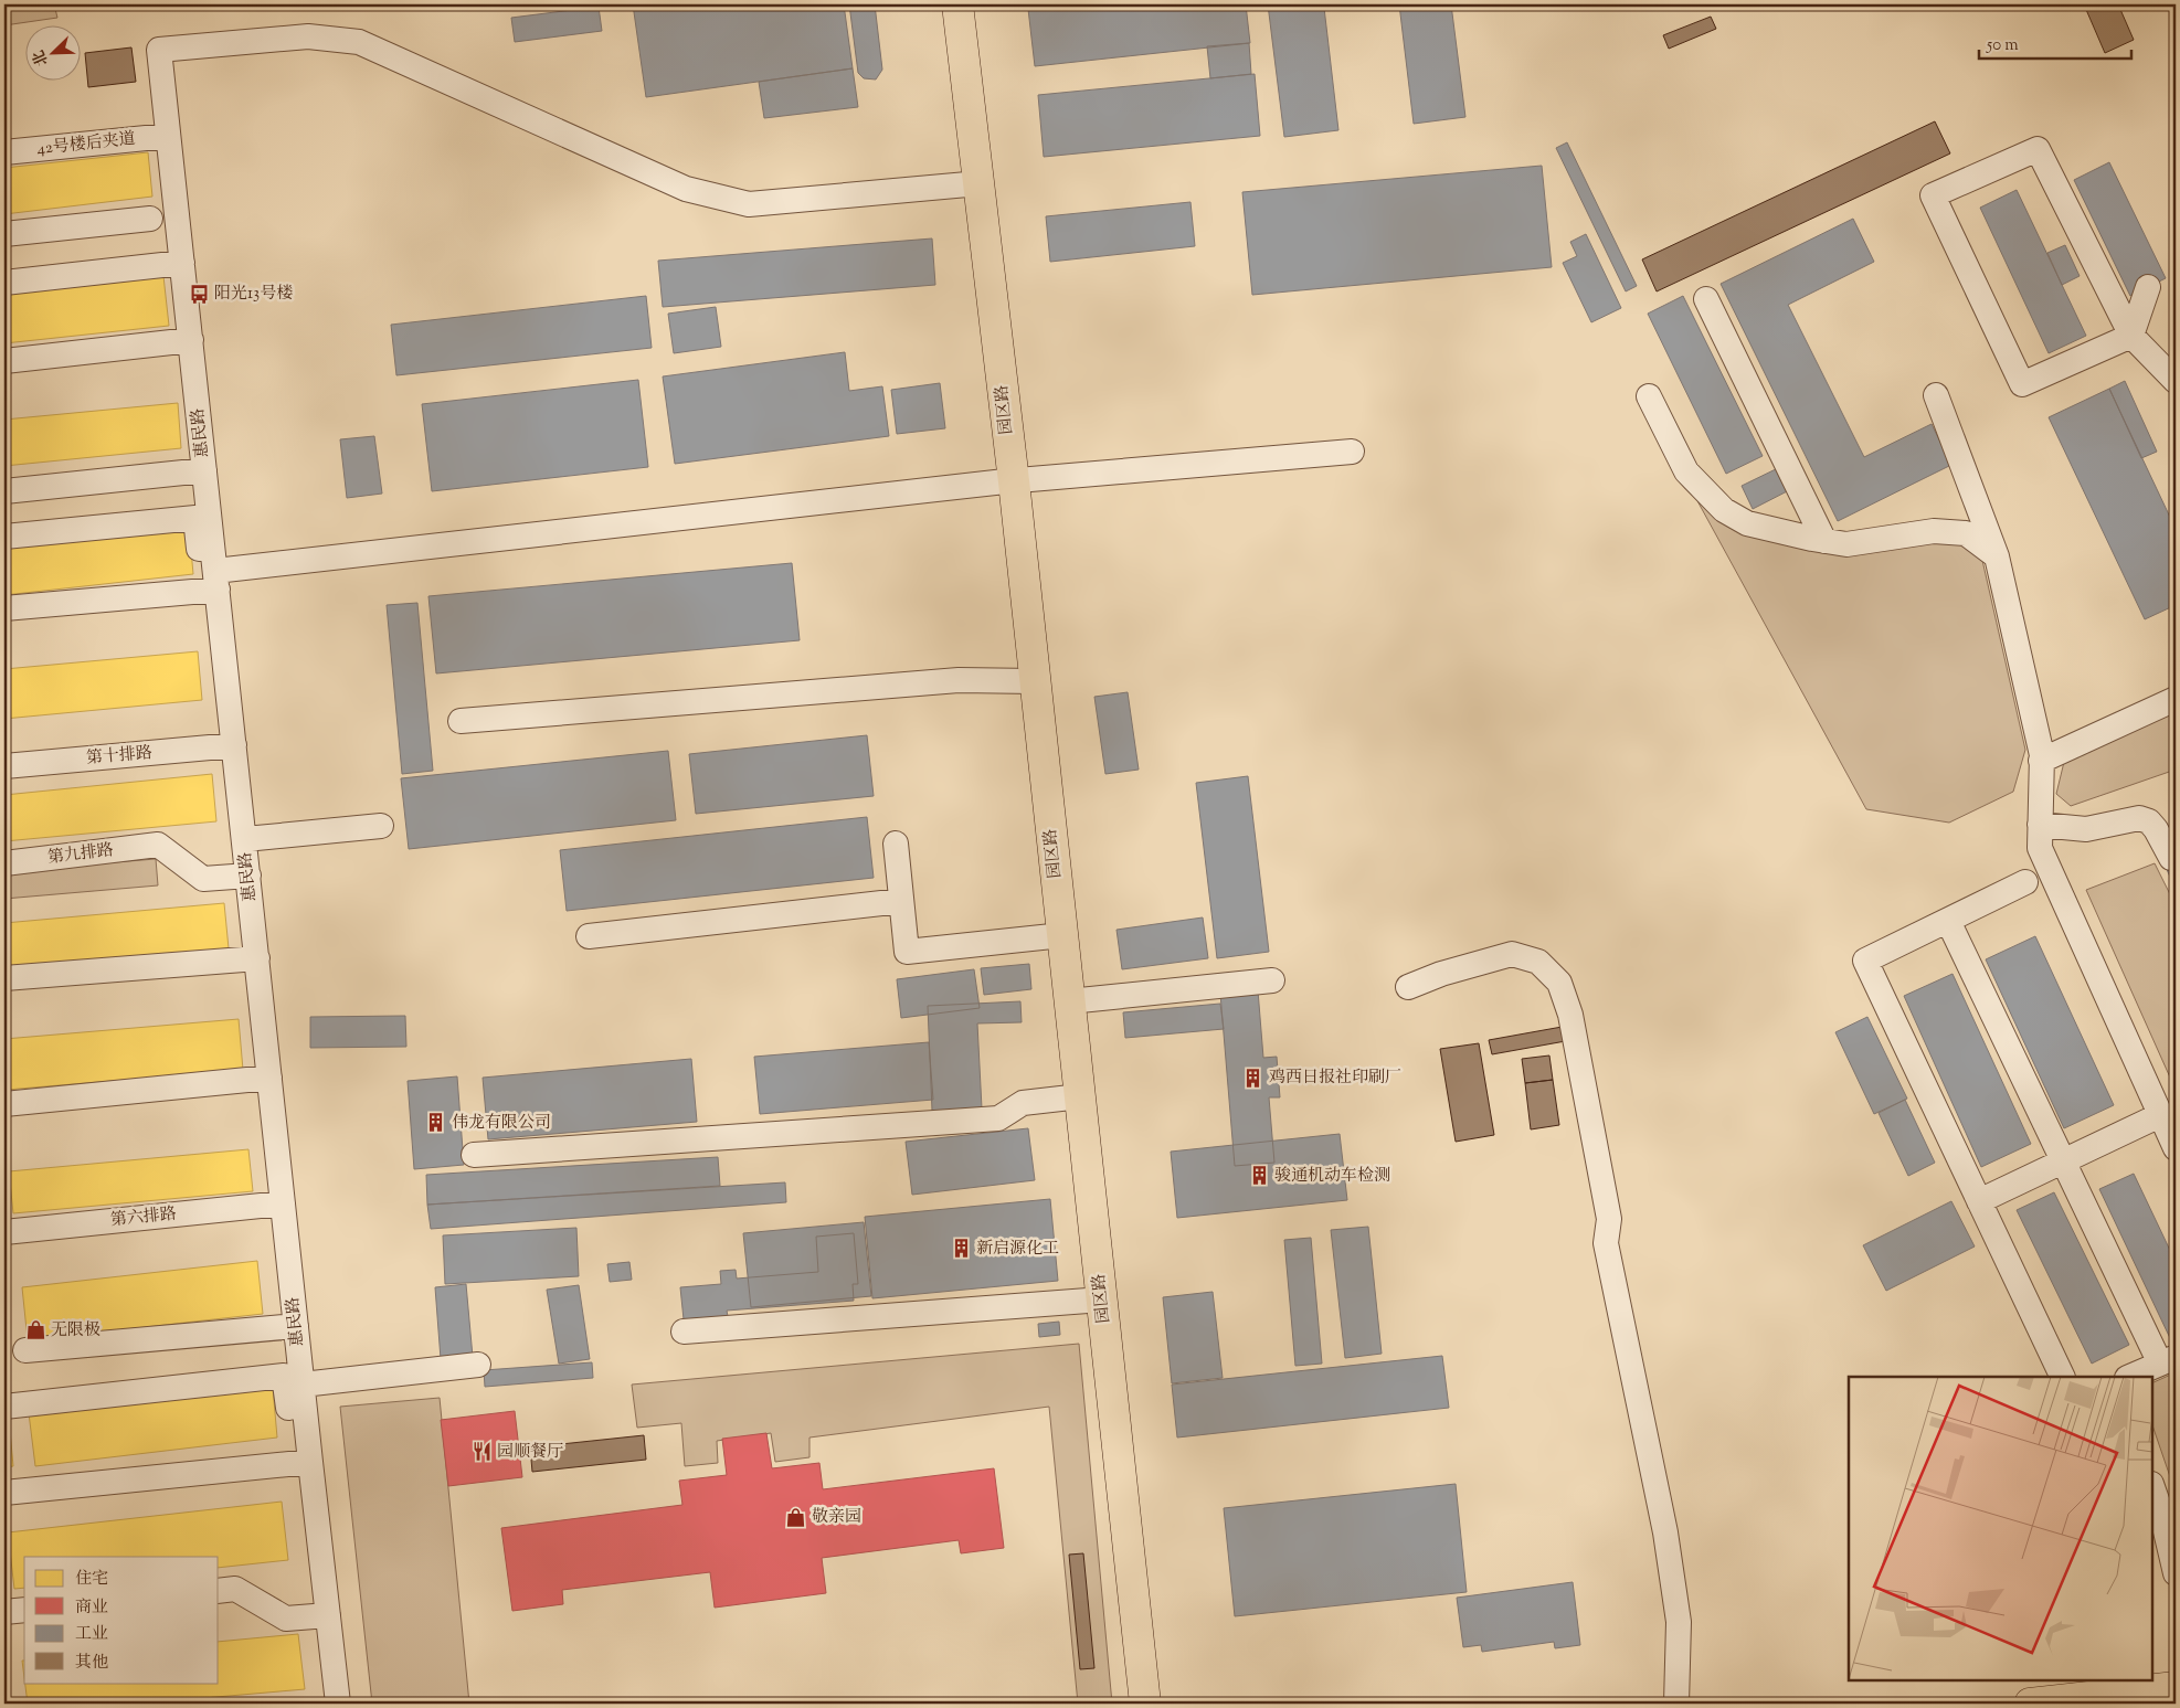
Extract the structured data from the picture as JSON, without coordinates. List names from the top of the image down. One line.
{"streets":{"highway":["园区路"],"street":["42号楼后夹道","惠民路","第十排路","第九排路","第六排路"]},"crossings":[["42号楼后夹道","惠民路"],["园区路","惠民路"],["惠民路","第十排路"],["惠民路","第九排路"],["惠民路","第六排路"]],"places":{"bus stop":["阳光13号楼"],"building":["鸡西日报社印刷厂","伟龙有限公司","骏通机动车检测","新启源化工"],"shop":["无限极","敬亲园"],"restaurant":["园顺餐厅"]},"legend":["住宅","商业","工业","其他"],"scale_bar":"50 m","north":"bottom left"}
